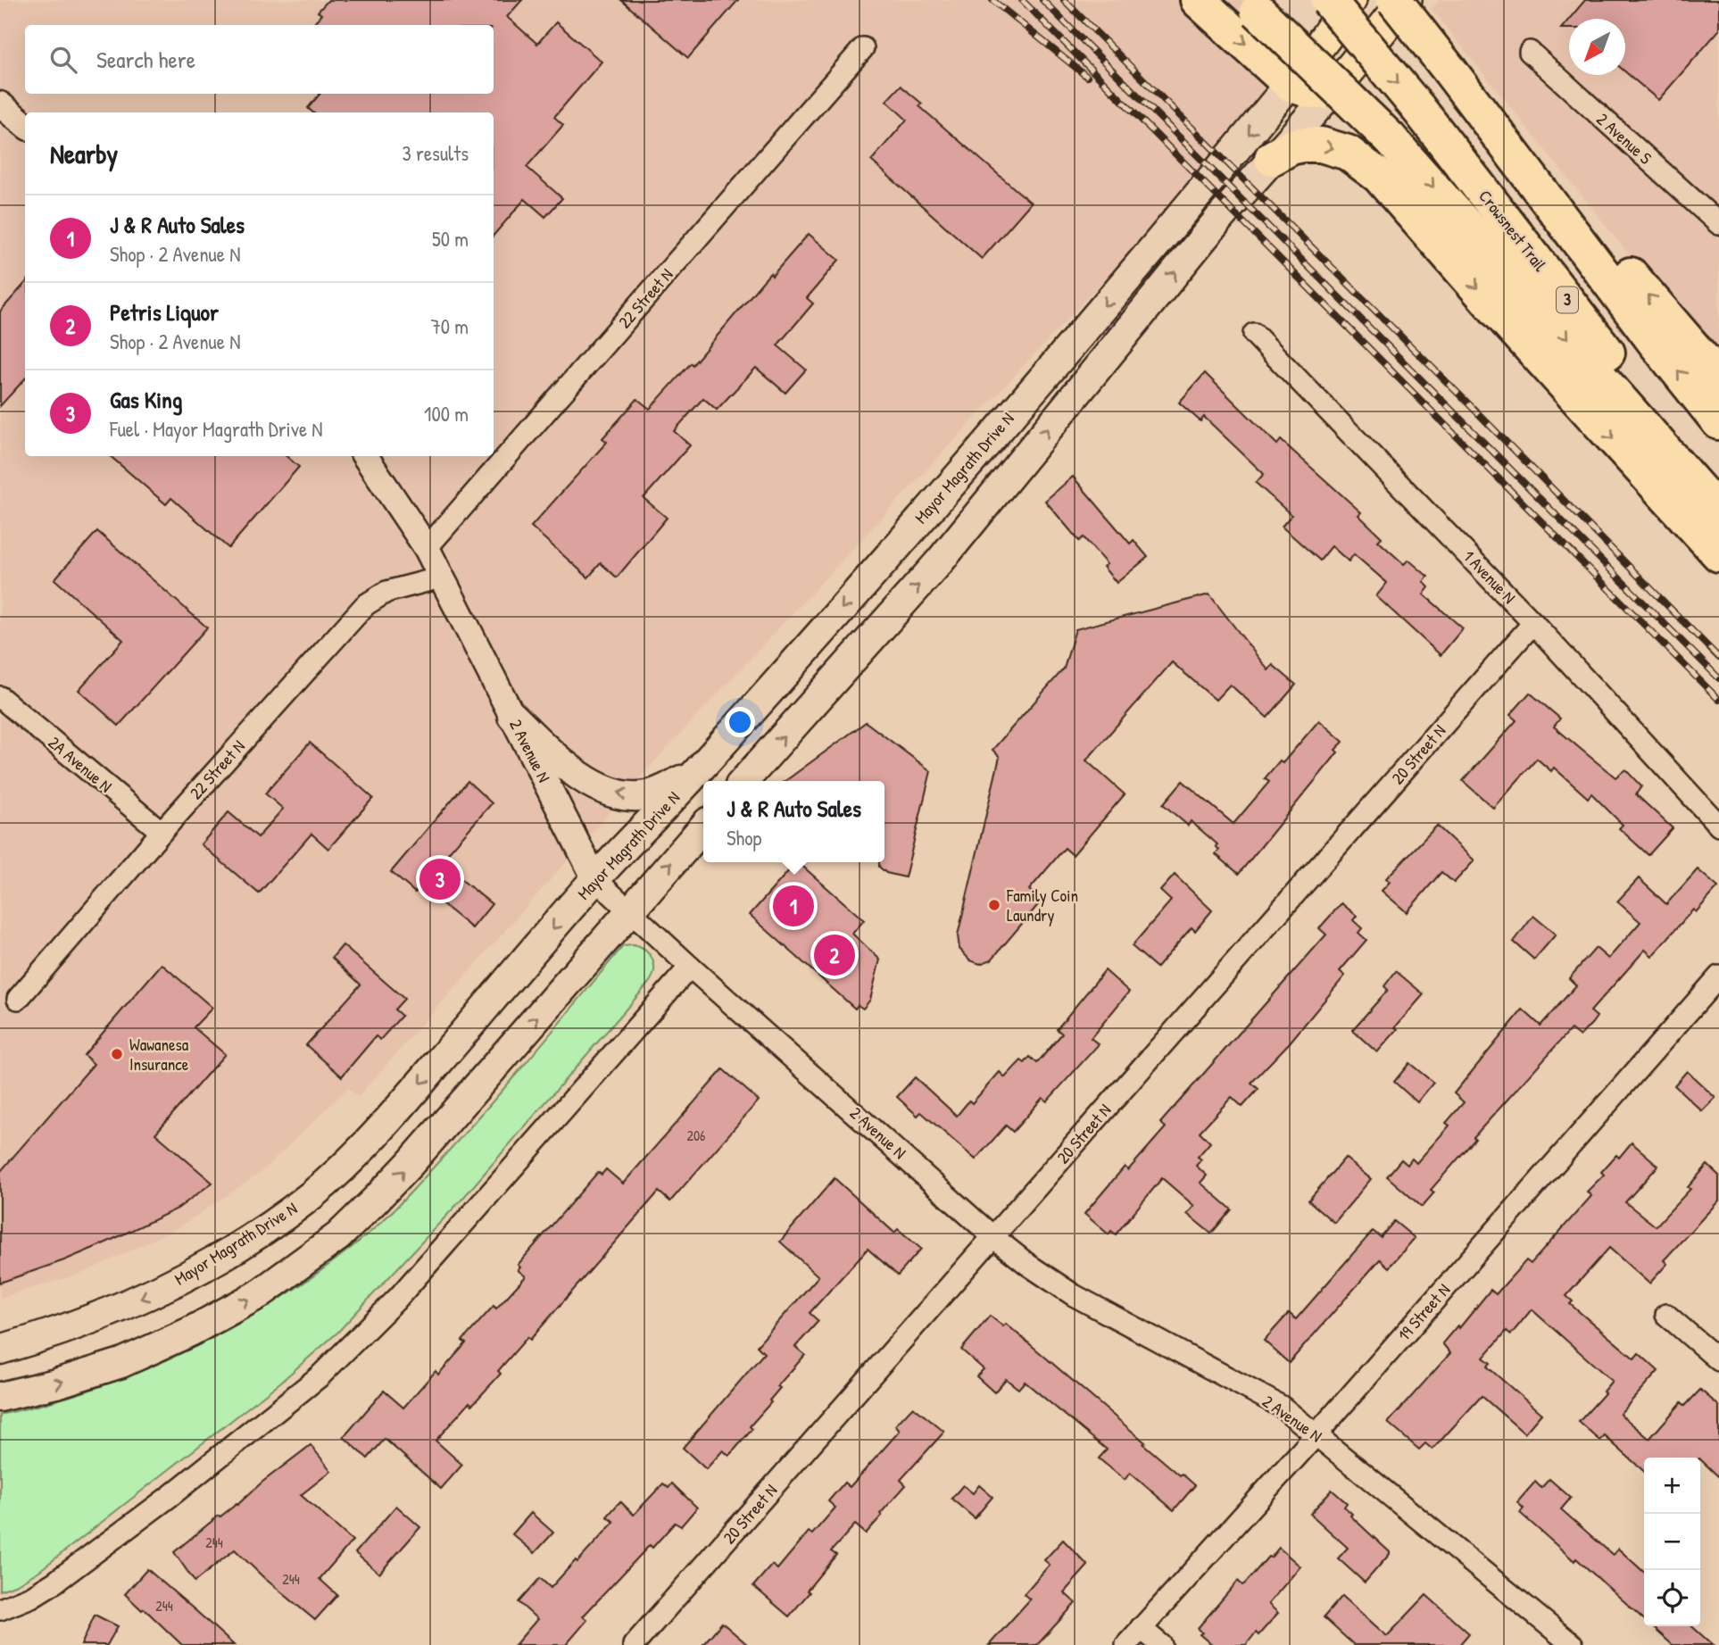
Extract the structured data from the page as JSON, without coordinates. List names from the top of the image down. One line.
{"streets":{"highway":["Crowsnest Trail","3"],"main road":["Mayor Magrath Drive N"],"street":["2 Avenue S","22 Street N","1 Avenue N","2 Avenue N","20 Street N","2A Avenue N","19 Street N"]},"crossings":[["22 Street N","2 Avenue N"],["22 Street N","2A Avenue N"],["Mayor Magrath Drive N","2 Avenue N"],["1 Avenue N","20 Street N"],["2 Avenue N","20 Street N"],["2 Avenue N","19 Street N"]],"places":["Family Coin Laundry","Wawanesa Insurance"],"house_numbers":["206","244","244","244"],"north":"bottom left","page":{"search":"Search here","heading":["Nearby","3 results"],"list":[{"mark":"1","name":"J & R Auto Sales","note":"Shop · 2 Avenue N","value":"50 m"},{"mark":"2","name":"Petris Liquor","note":"Shop · 2 Avenue N","value":"70 m"},{"mark":"3","name":"Gas King","note":"Fuel · Mayor Magrath Drive N","value":"100 m"}],"popup":["J & R Auto Sales","Shop"],"pins":["3","1","2"],"map_buttons":["+","−"]}}
